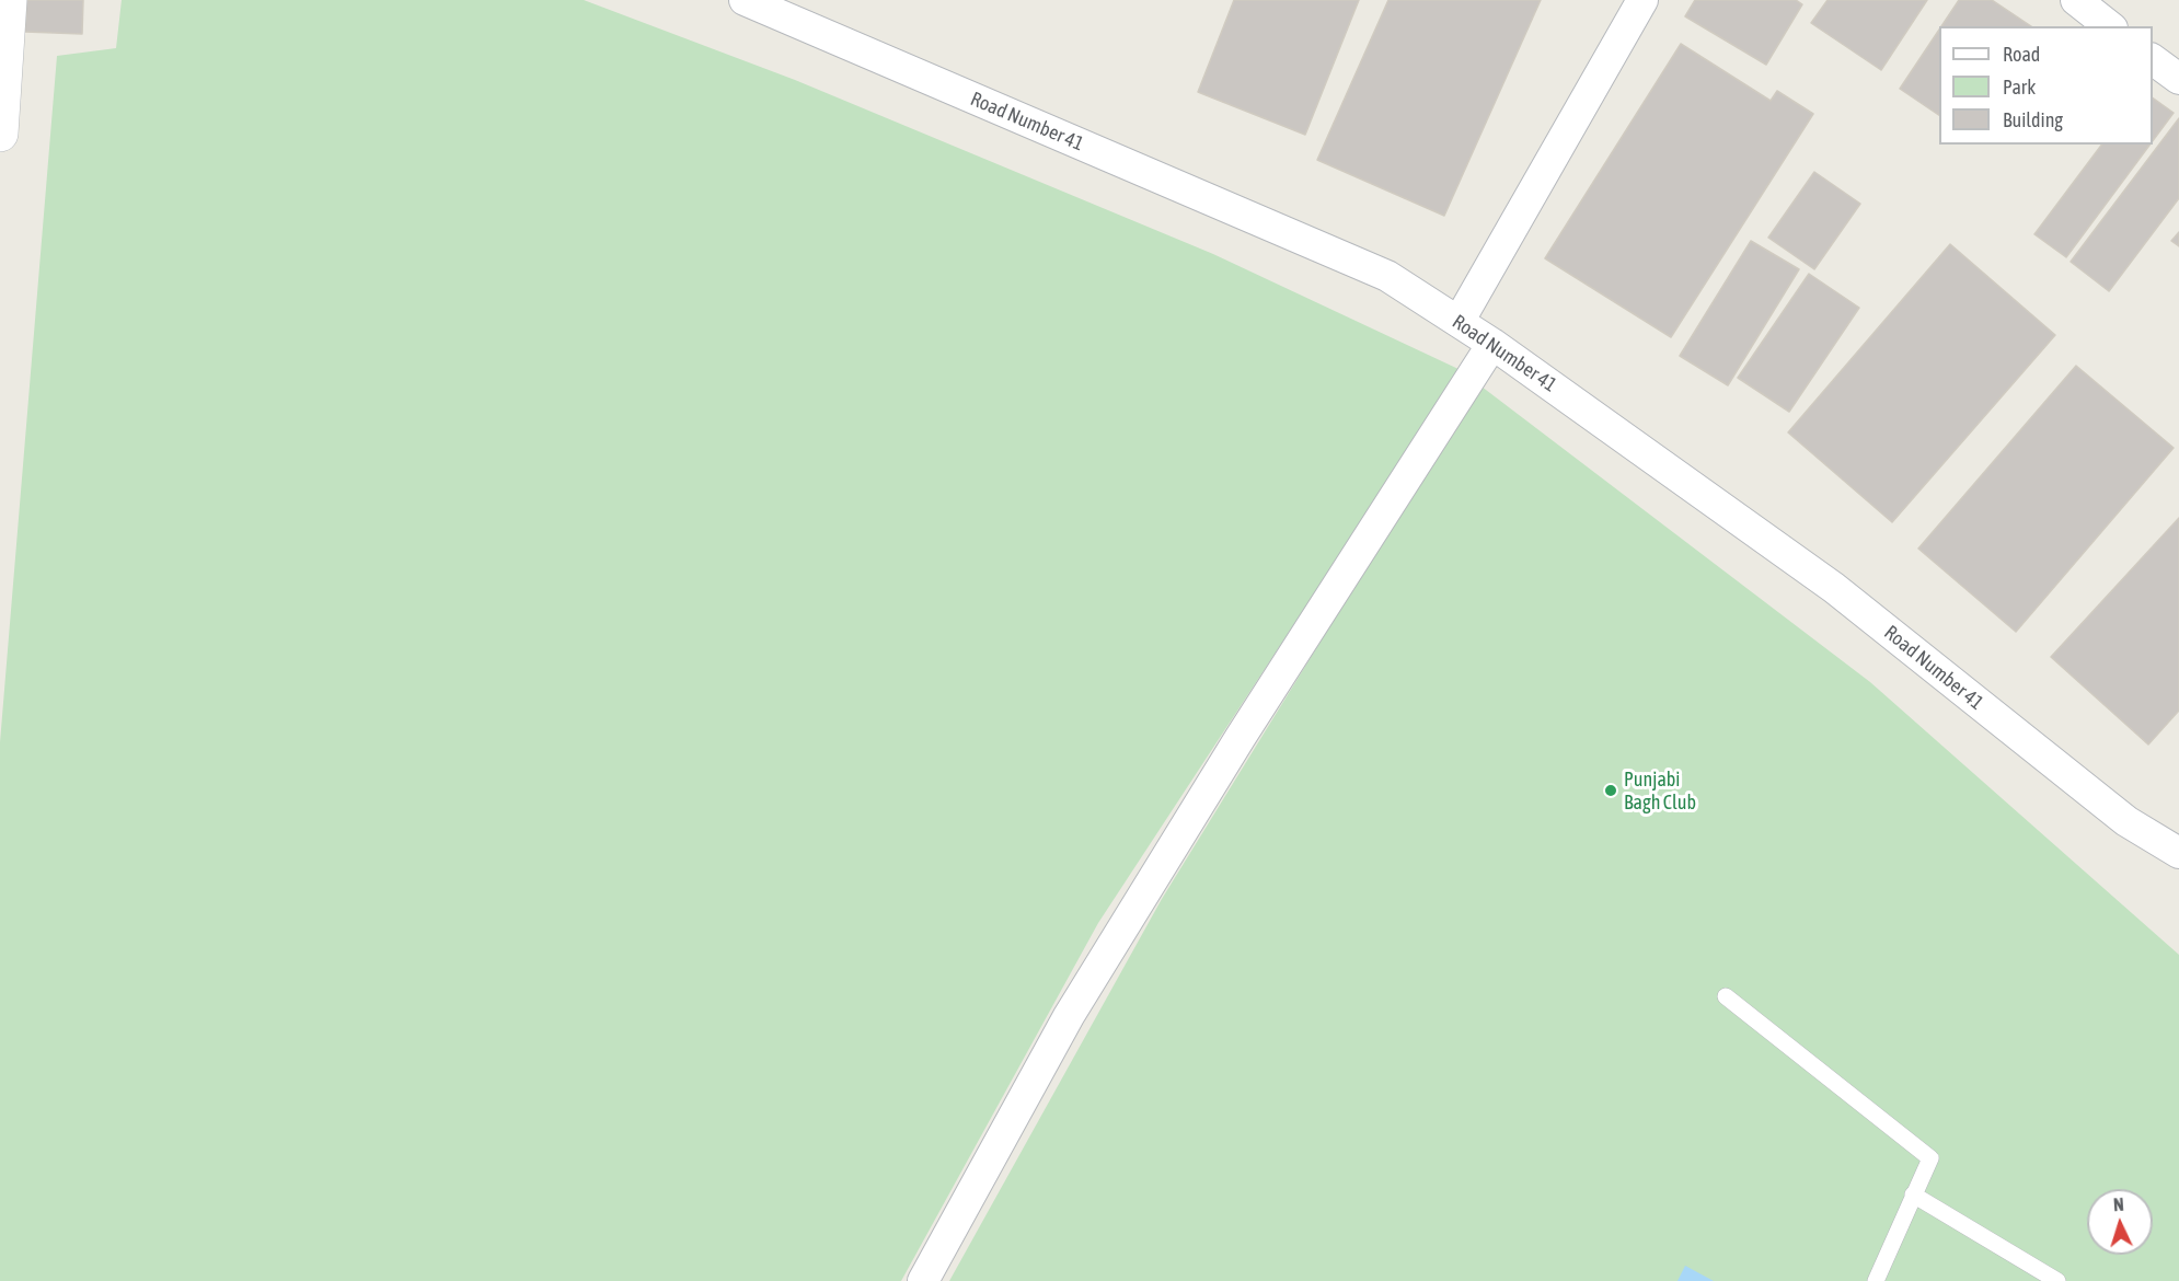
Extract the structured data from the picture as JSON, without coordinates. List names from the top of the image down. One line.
{"streets":{"street":["Road Number 41"]},"places":["Punjabi Bagh Club"],"legend":["Road","Park","Building"],"north":"top"}
